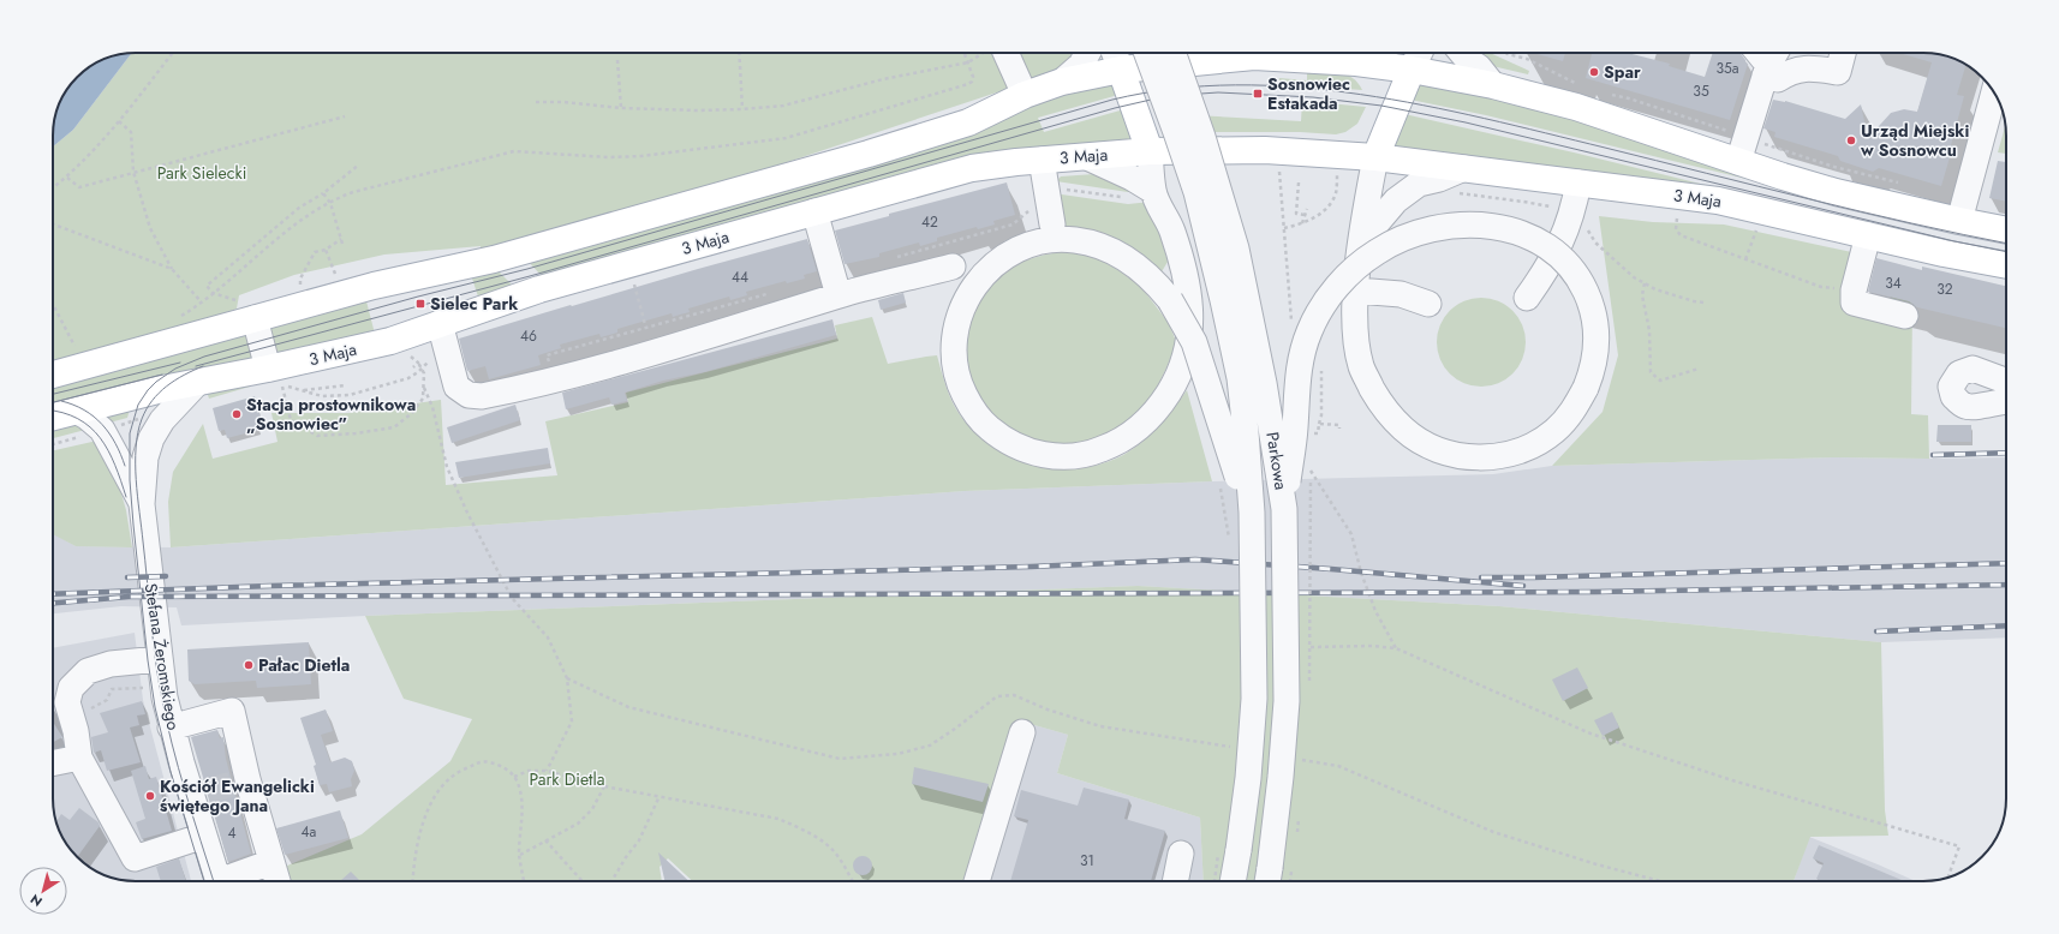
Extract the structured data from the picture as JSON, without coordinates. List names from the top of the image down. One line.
{"streets":{"main road":["3 Maja"],"street":["Parkowa","Stefana Żeromskiego"]},"crossings":[["3 Maja","Stefana Żeromskiego"]],"parks":["Park Sielecki","Park Dietla"],"places":{"other":["Spar","Urząd Miejski w Sosnowcu","Stacja prostownikowa „Sosnowiec”","Pałac Dietla","Kościół Ewangelicki świętego Jana"],"transit":["Sosnowiec Estakada","Sielec Park"]},"house_numbers":["35a","35","42","44","34","32","46","4a","4","31"],"north":"bottom left"}
